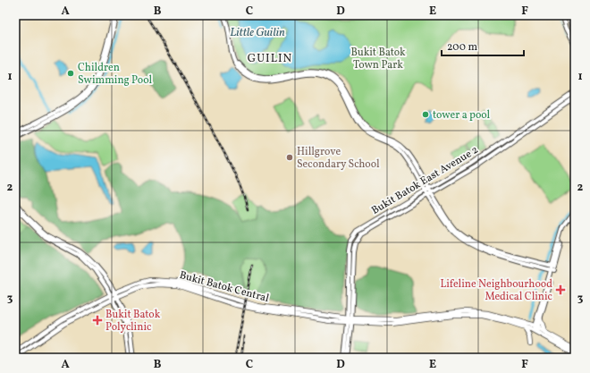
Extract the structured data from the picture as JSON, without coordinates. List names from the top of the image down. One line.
{"streets":{"main road":["Bukit Batok Central"],"street":["Bukit Batok East Avenue 2"]},"crossings":[["Bukit Batok East Avenue 2","Bukit Batok Central"]],"districts":["GUILIN"],"water":["Little Guilin"],"parks":["Bukit Batok Town Park"],"places":{"other":["Children Swimming Pool","tower a pool","Hillgrove Secondary School"],"health":["Lifeline Neighbourhood Medical Clinic","Bukit Batok Polyclinic"]},"scale_bar":"200 m","grid":{"columns":["A","B","C","D","E","F"],"rows":["1","2","3"]}}
